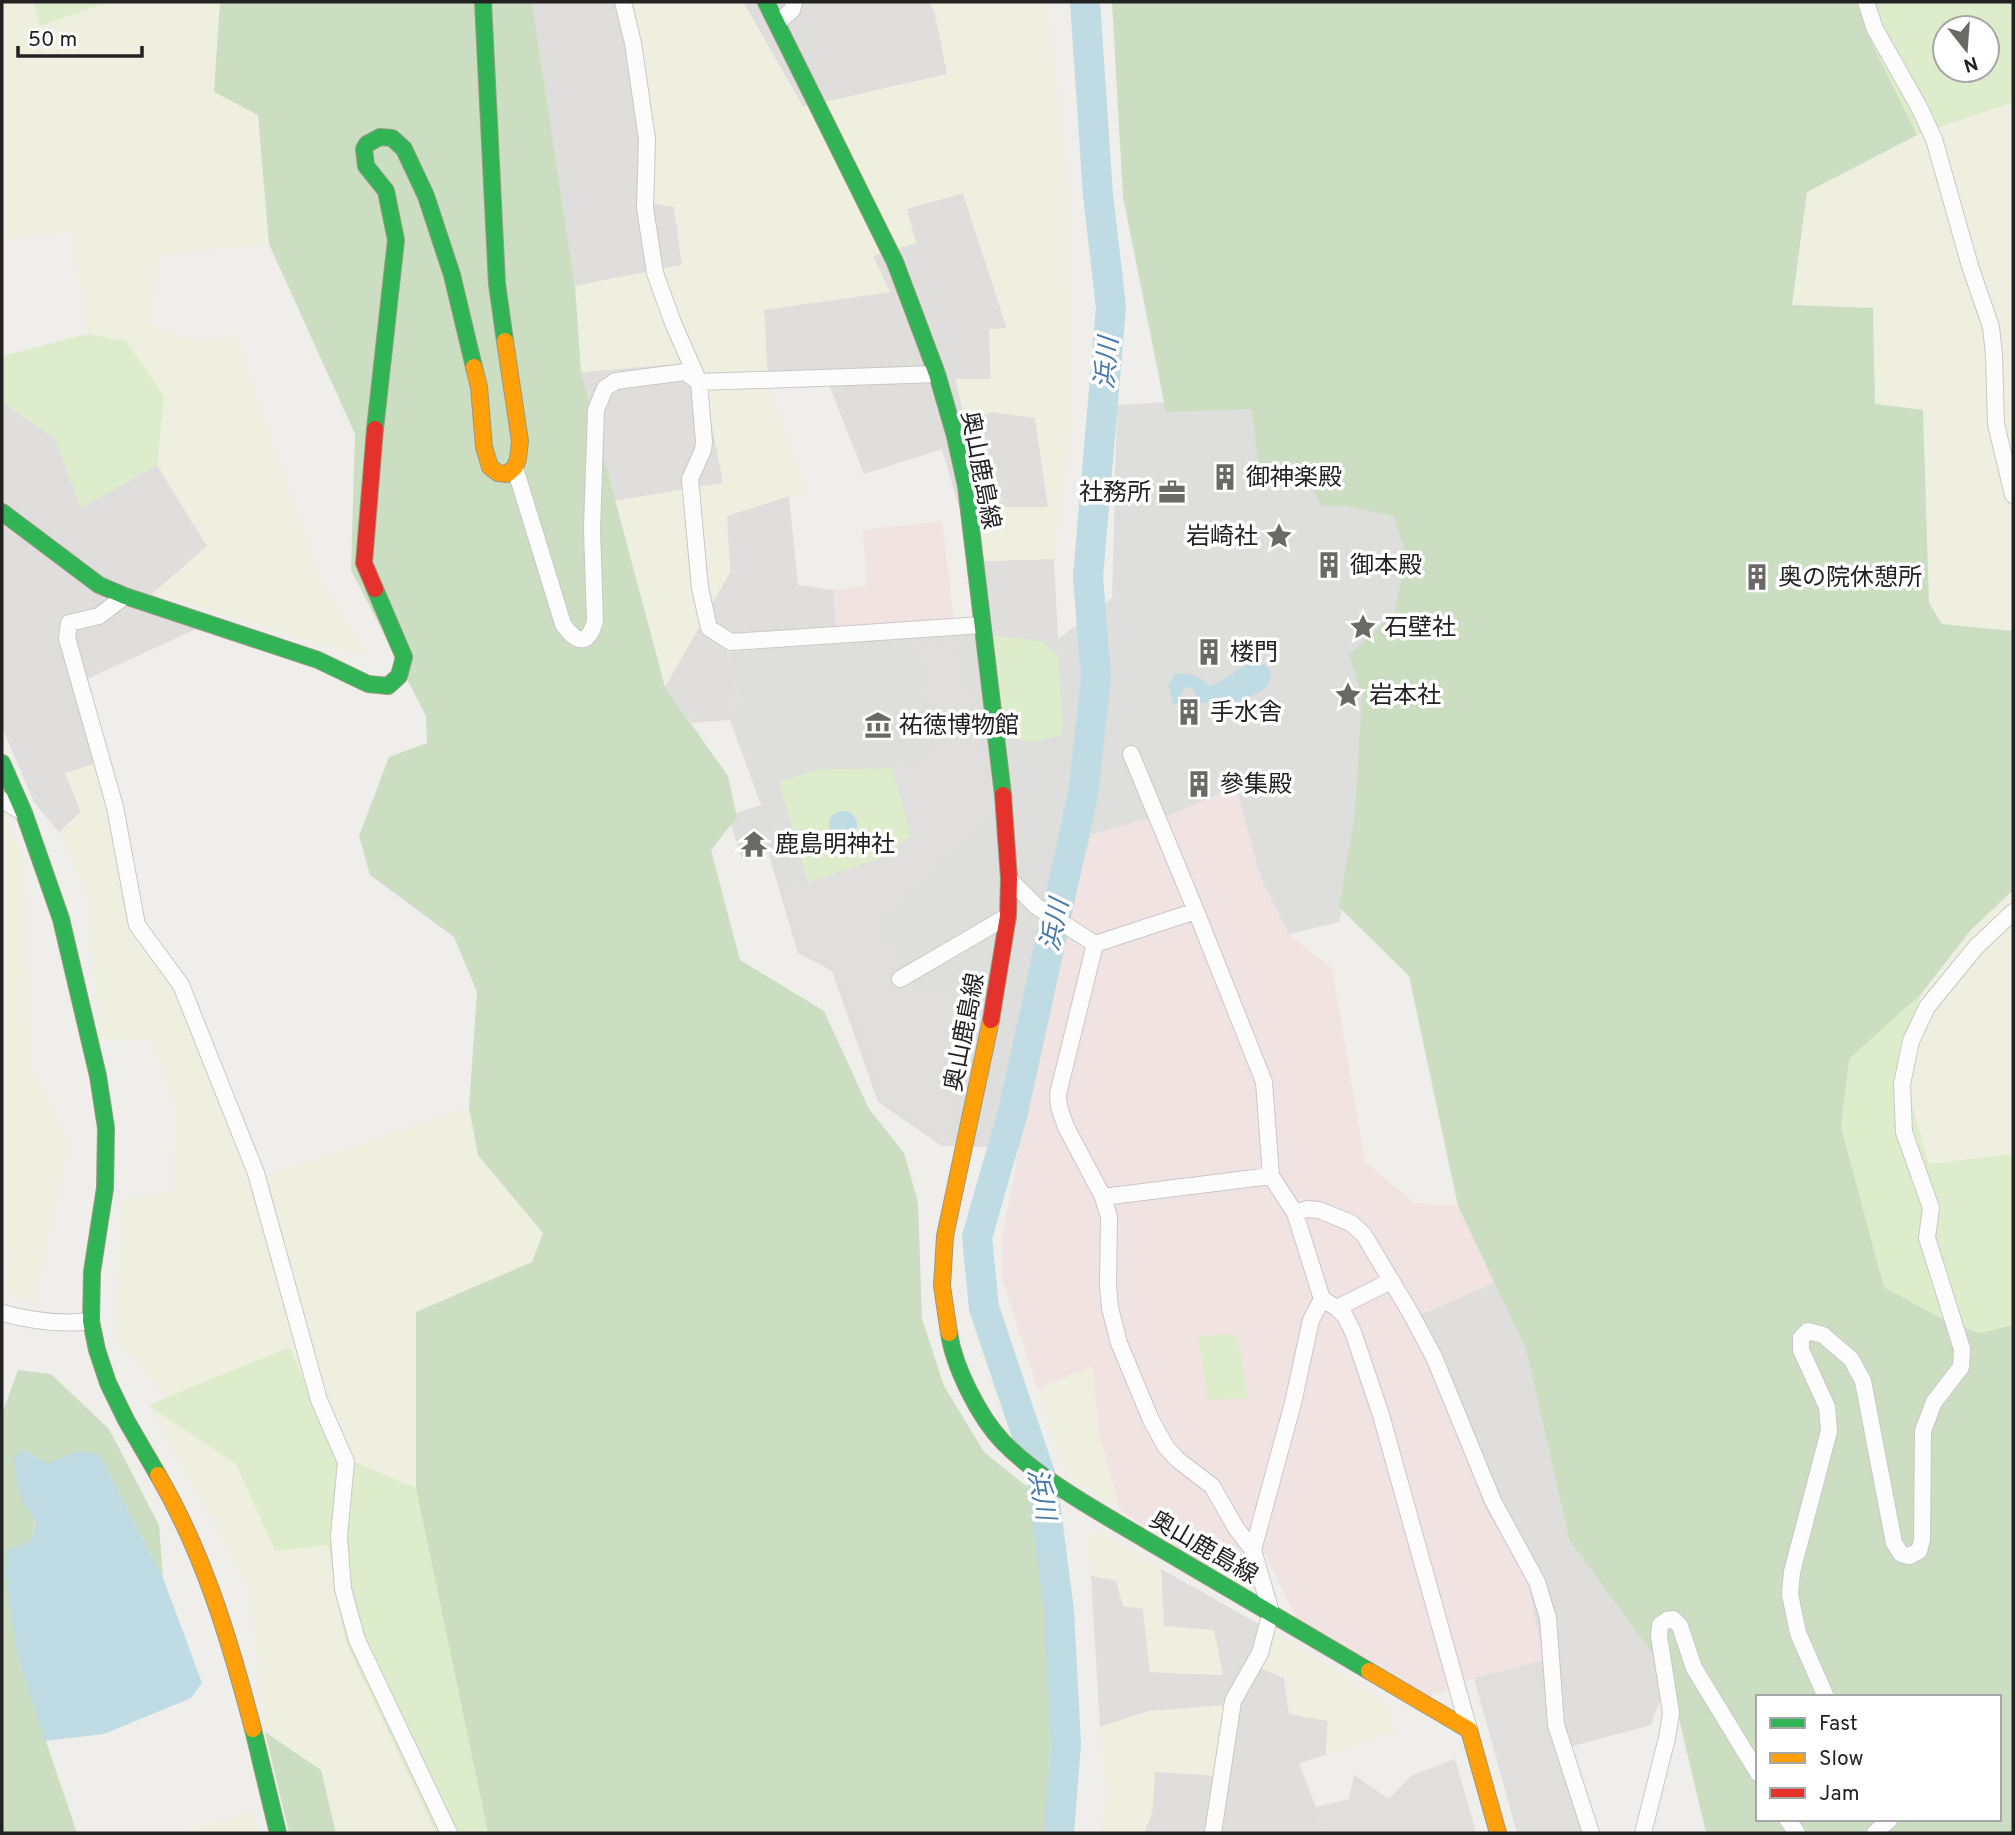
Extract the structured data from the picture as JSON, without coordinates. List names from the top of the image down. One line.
{"streets":{"street":["奥山鹿島線"]},"water":["浜川"],"places":{"building":["御神楽殿","御本殿","奥の院休憩所","楼門","手水舎","參集殿"],"office":["社務所"],"place":["岩崎社","石壁社","岩本社"],"museum":["祐徳博物館"],"temple":["鹿島明神社"]},"legend":["Fast","Slow","Jam"],"scale_bar":"50 m","north":"bottom"}
